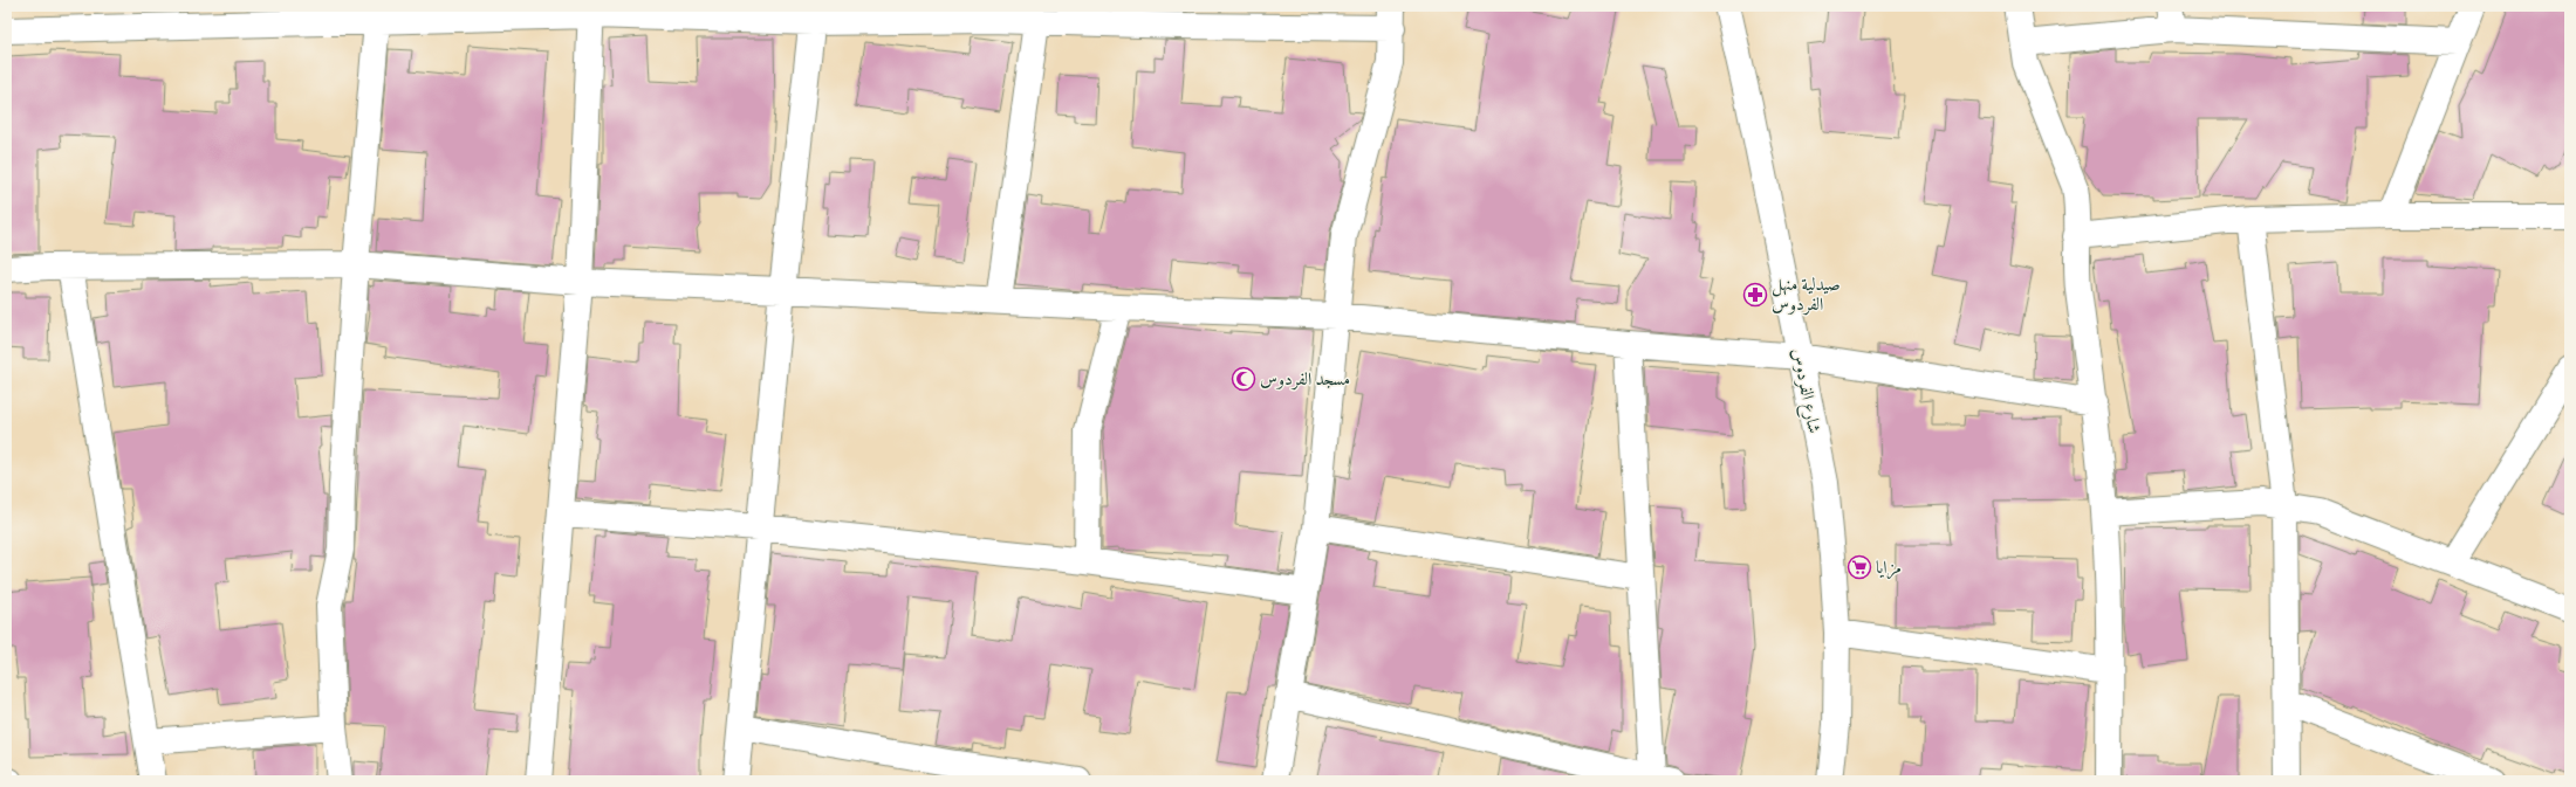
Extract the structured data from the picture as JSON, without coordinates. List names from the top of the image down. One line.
{"streets":{"street":["شارع الفردوس"]},"places":{"pharmacy":["صيدلية منهل الفردوس"],"mosque":["مسجد الفردوس"],"supermarket":["مزايا"]}}
